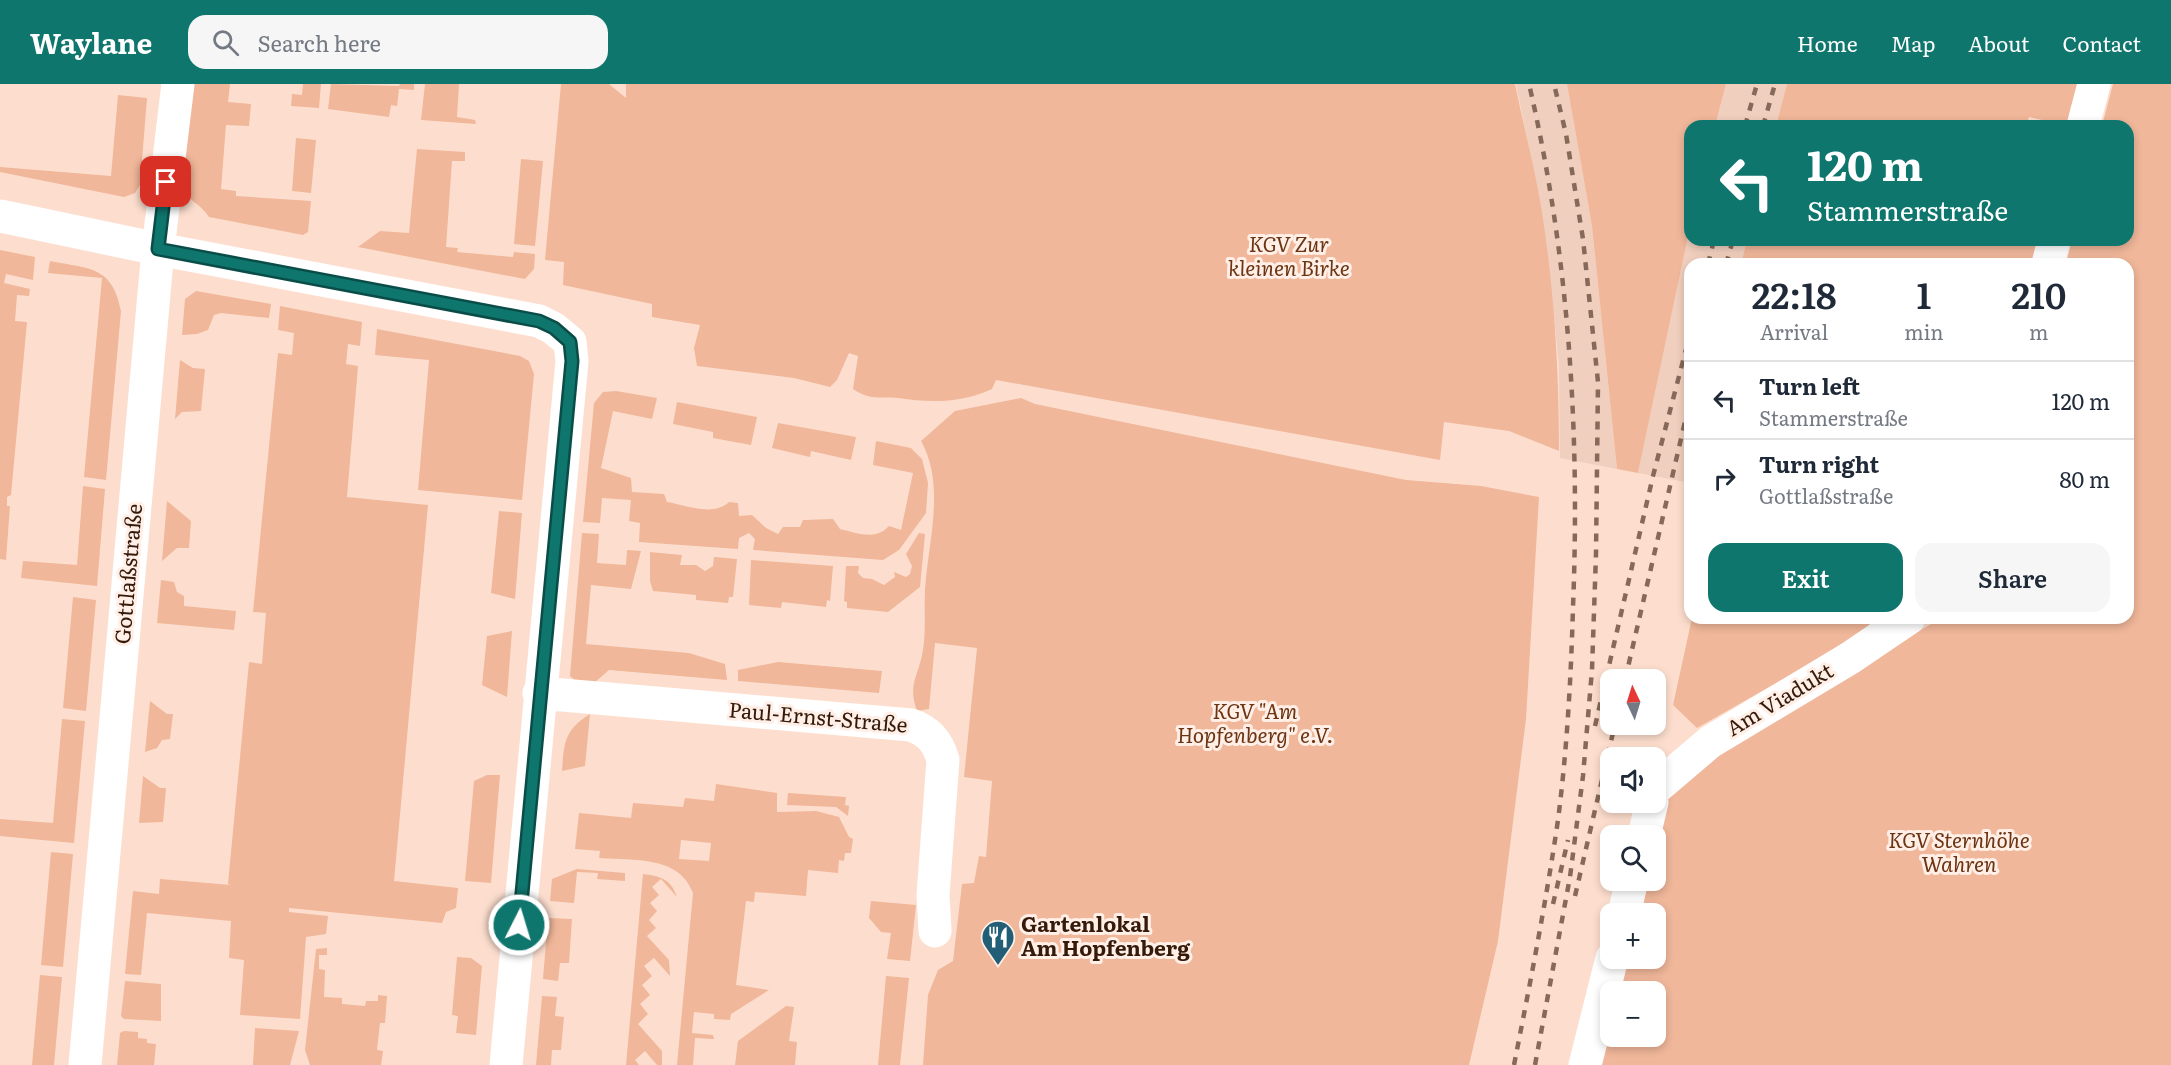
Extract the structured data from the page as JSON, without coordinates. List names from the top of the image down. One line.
{"streets":{"street":["Gottlaßstraße","Am Viadukt","Paul-Ernst-Straße"]},"parks":["KGV Zur kleinen Birke","KGV \"Am Hopfenberg\" e.V.","KGV Sternhöhe Wahren"],"places":{"restaurant":["Gartenlokal Am Hopfenberg"]},"north":"top","page":{"header":"Waylane","search":"Search here","nav":["Home","Map","About","Contact"],"turn":["120 m","Stammerstraße"],"eta":["22:18","Arrival","1","min","210","m"],"list":[{"name":"Turn left","note":"Stammerstraße","value":"120 m"},{"name":"Turn right","note":"Gottlaßstraße","value":"80 m"}],"buttons":["Exit","Share"],"map_buttons":["+","−"]}}
